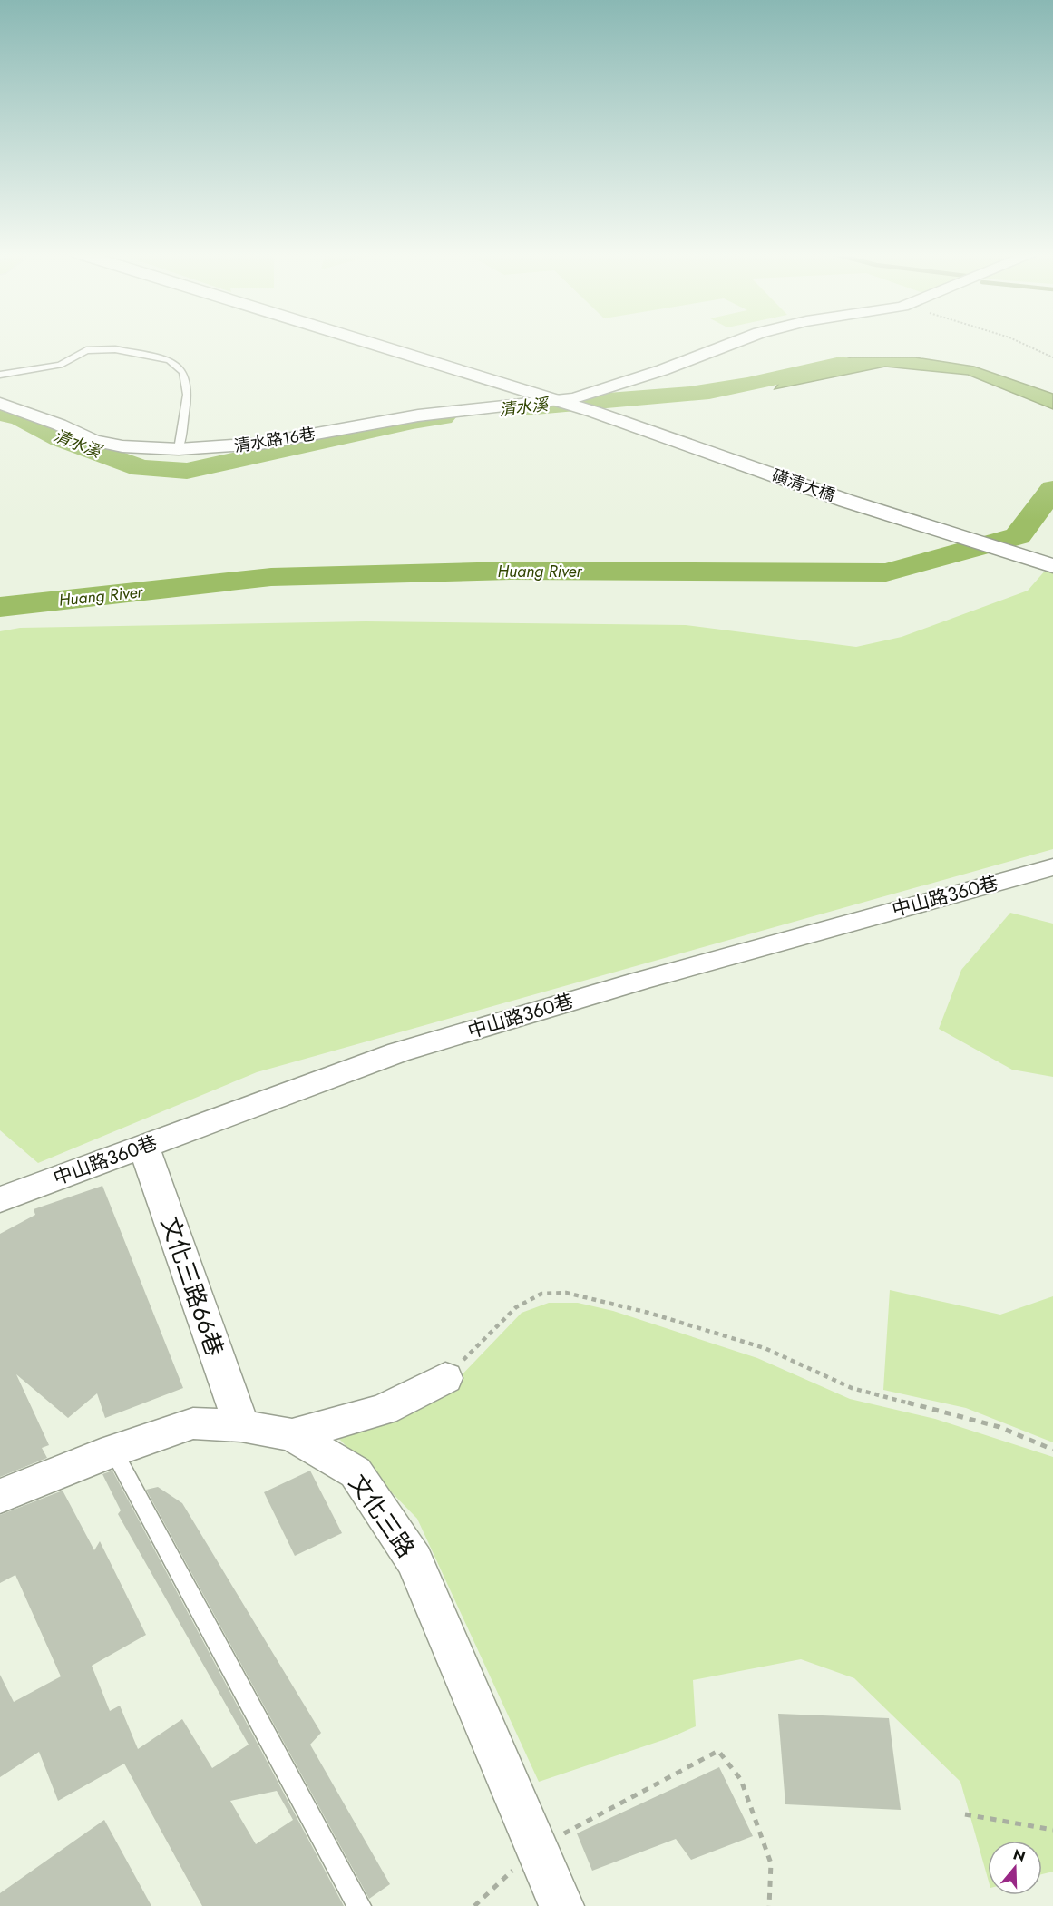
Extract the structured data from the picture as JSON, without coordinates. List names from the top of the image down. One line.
{"streets":{"street":["清水路16巷","磺清大橋","中山路360巷","文化三路66巷","文化三路"]},"crossings":[["清水路16巷","磺清大橋"],["中山路360巷","文化三路66巷"],["文化三路66巷","文化三路"]],"water":["清水溪","Huang River"],"north":"top"}
